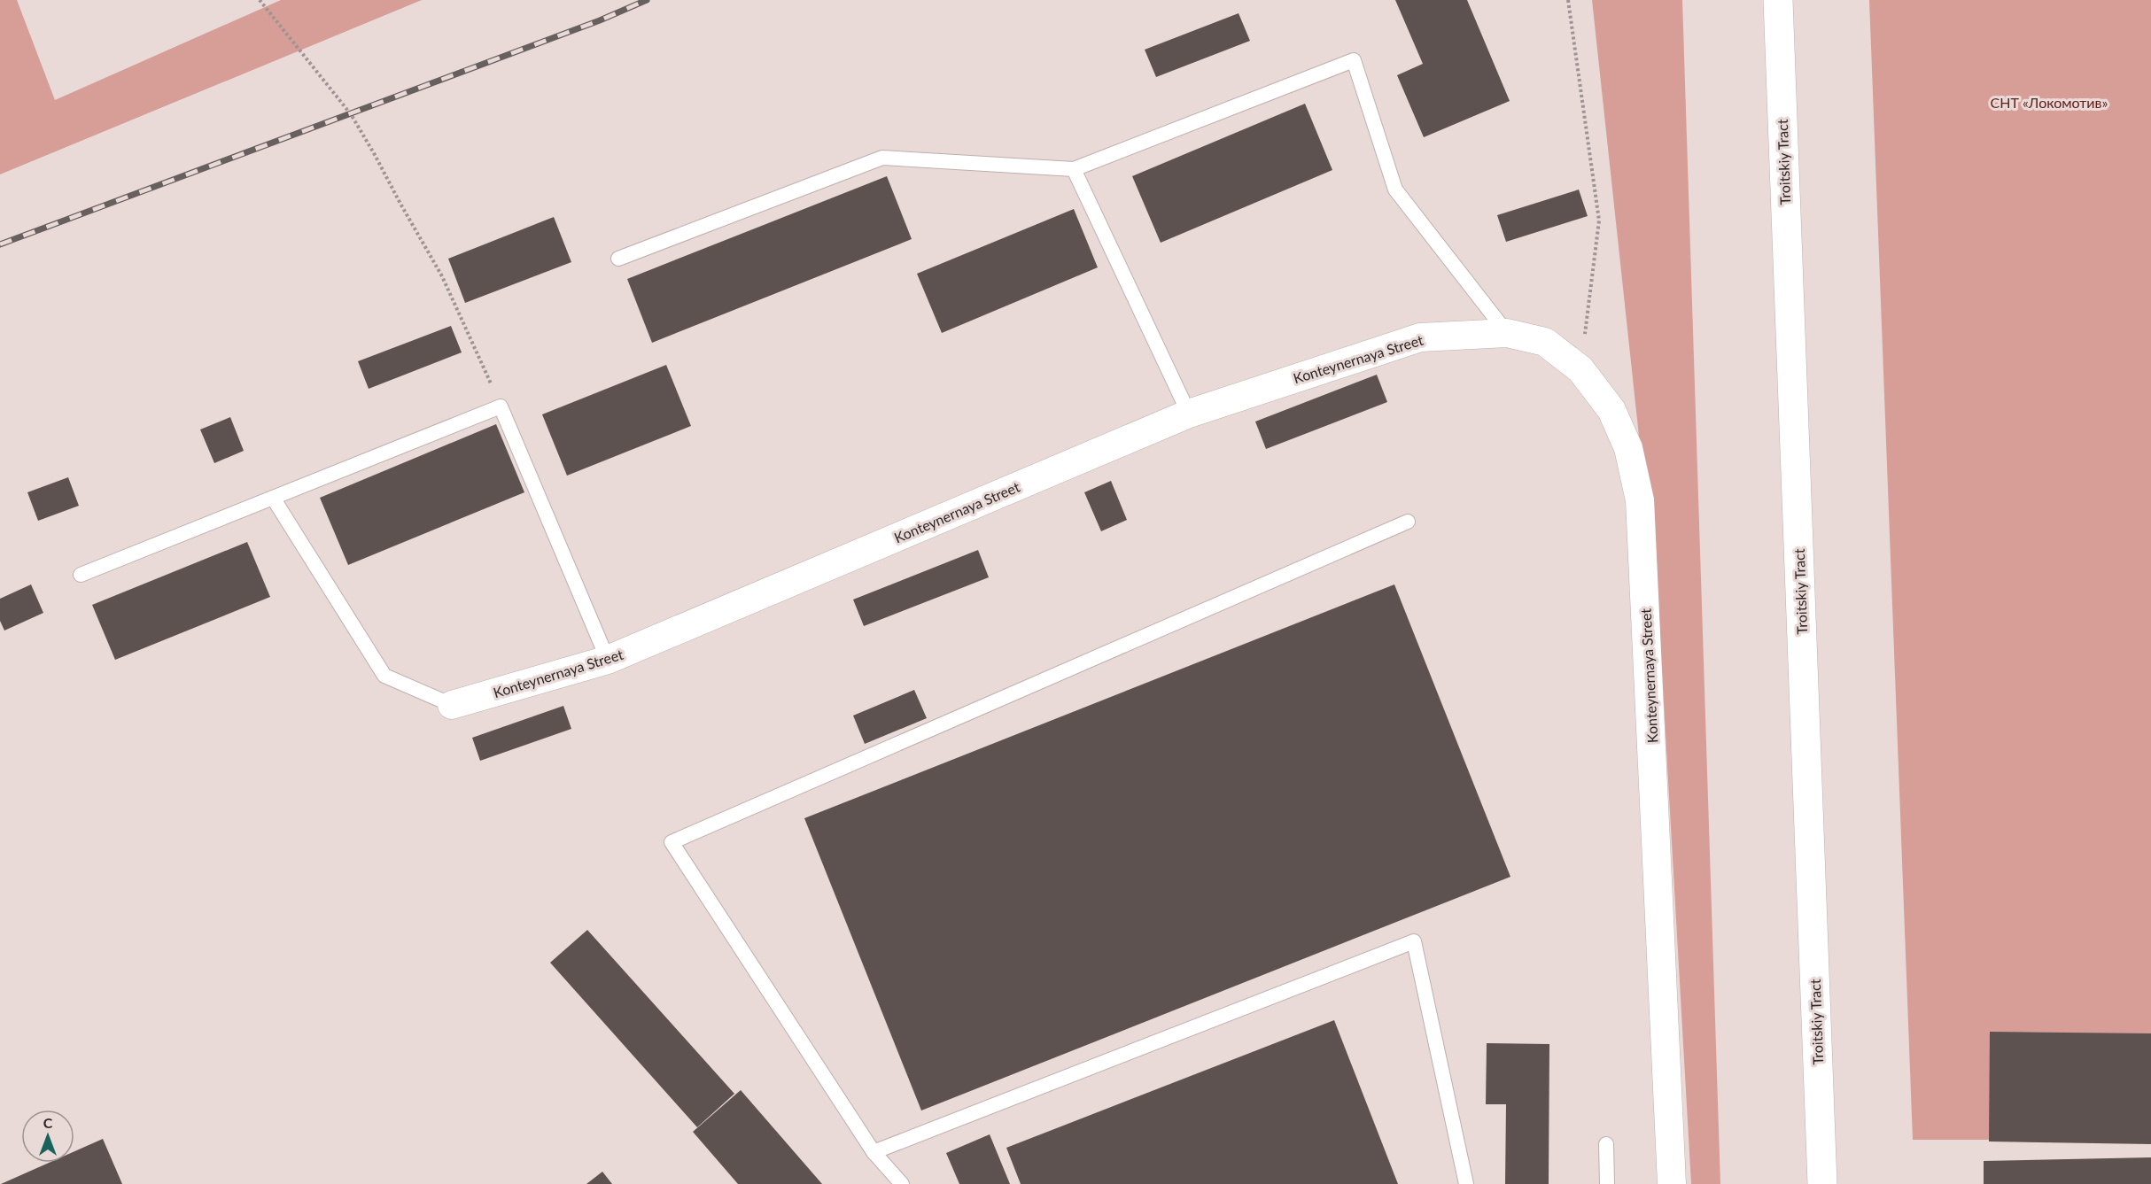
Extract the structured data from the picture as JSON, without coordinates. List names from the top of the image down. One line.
{"streets":{"main road":["Troitskiy Tract"],"street":["Konteynernaya Street"]},"parks":["СНТ «Локомотив»"],"north":"top"}
